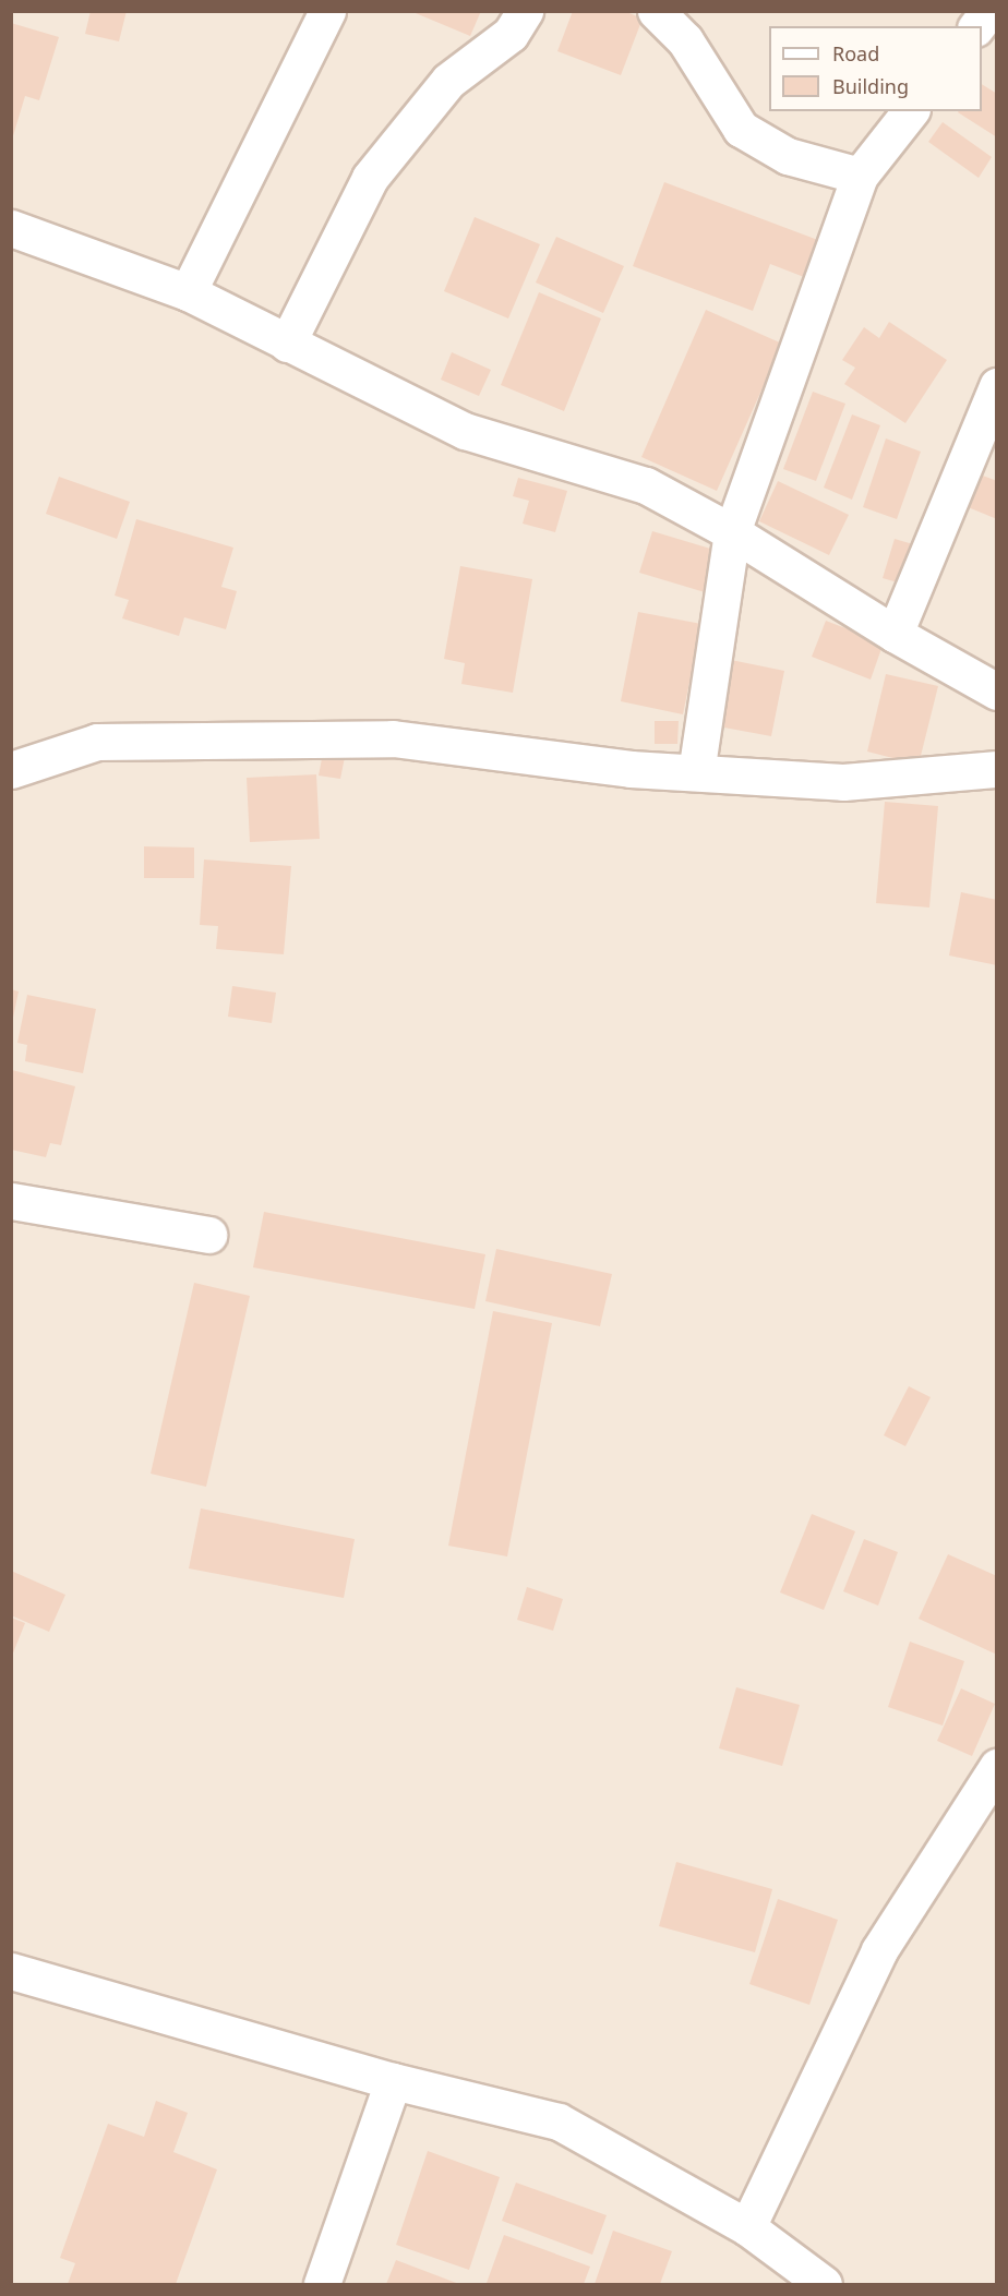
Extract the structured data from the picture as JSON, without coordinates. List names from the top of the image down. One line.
{"legend":["Road","Building"]}
